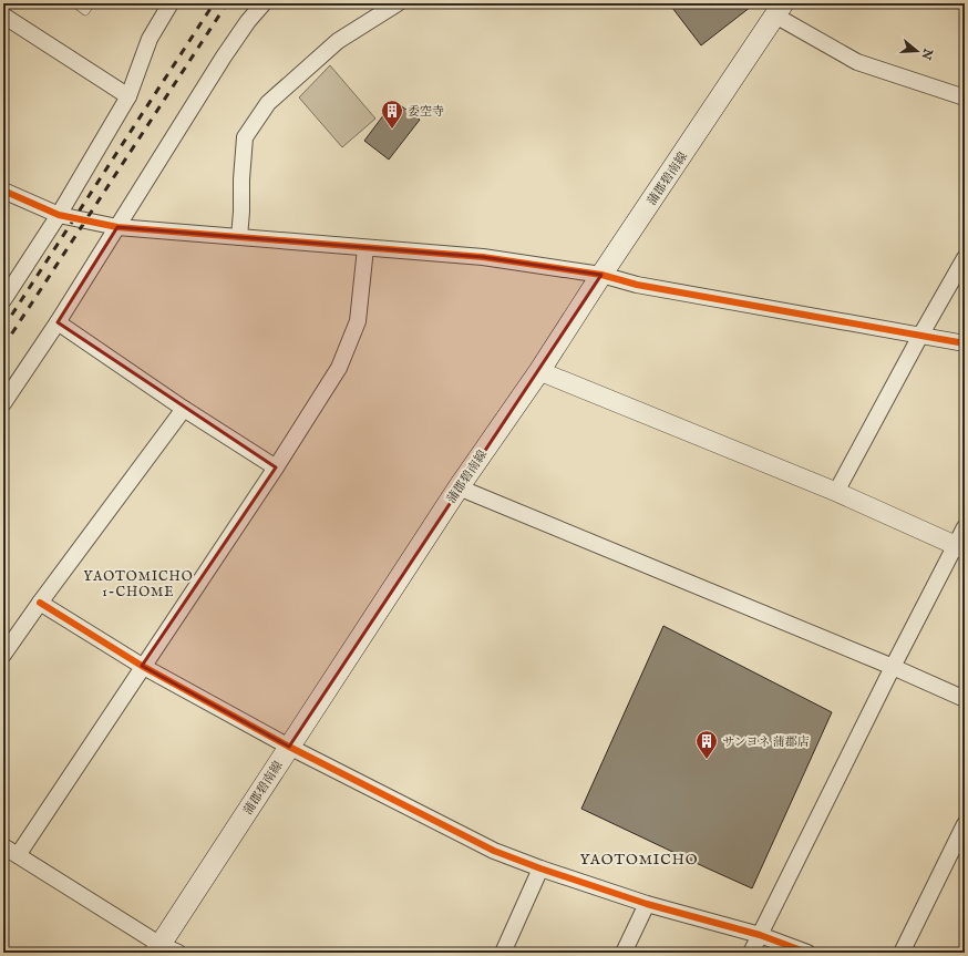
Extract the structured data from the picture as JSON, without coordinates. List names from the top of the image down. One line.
{"streets":{"main road":["蒲郡碧南線"]},"districts":["YAOTOMICHO 1-CHOME","YAOTOMICHO"],"places":{"building":["委空寺","サンヨネ 蒲郡店"]},"north":"right"}
